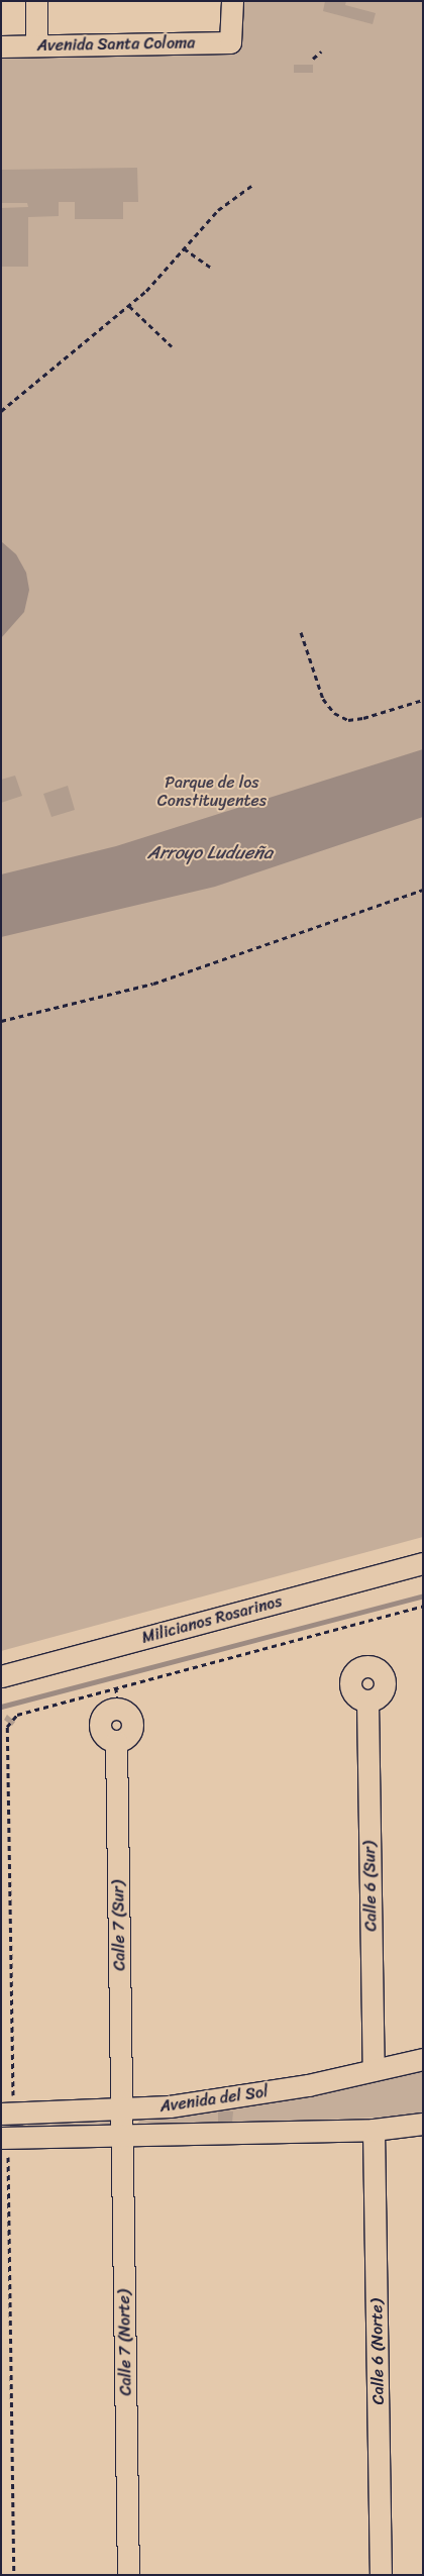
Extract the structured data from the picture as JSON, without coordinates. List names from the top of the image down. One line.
{"streets":{"street":["Avenida Santa Coloma","Milicianos Rosarinos","Calle 6 (Sur)","Calle 7 (Sur)","Avenida del Sol","Calle 7 (Norte)","Calle 6 (Norte)"]},"crossings":[["Calle 6 (Sur)","Avenida del Sol"],["Calle 7 (Sur)","Avenida del Sol"],["Calle 7 (Sur)","Calle 7 (Norte)"],["Avenida del Sol","Calle 7 (Norte)"],["Avenida del Sol","Calle 6 (Norte)"]],"water":["Arroyo Ludueña"],"parks":["Parque de los Constituyentes"]}
